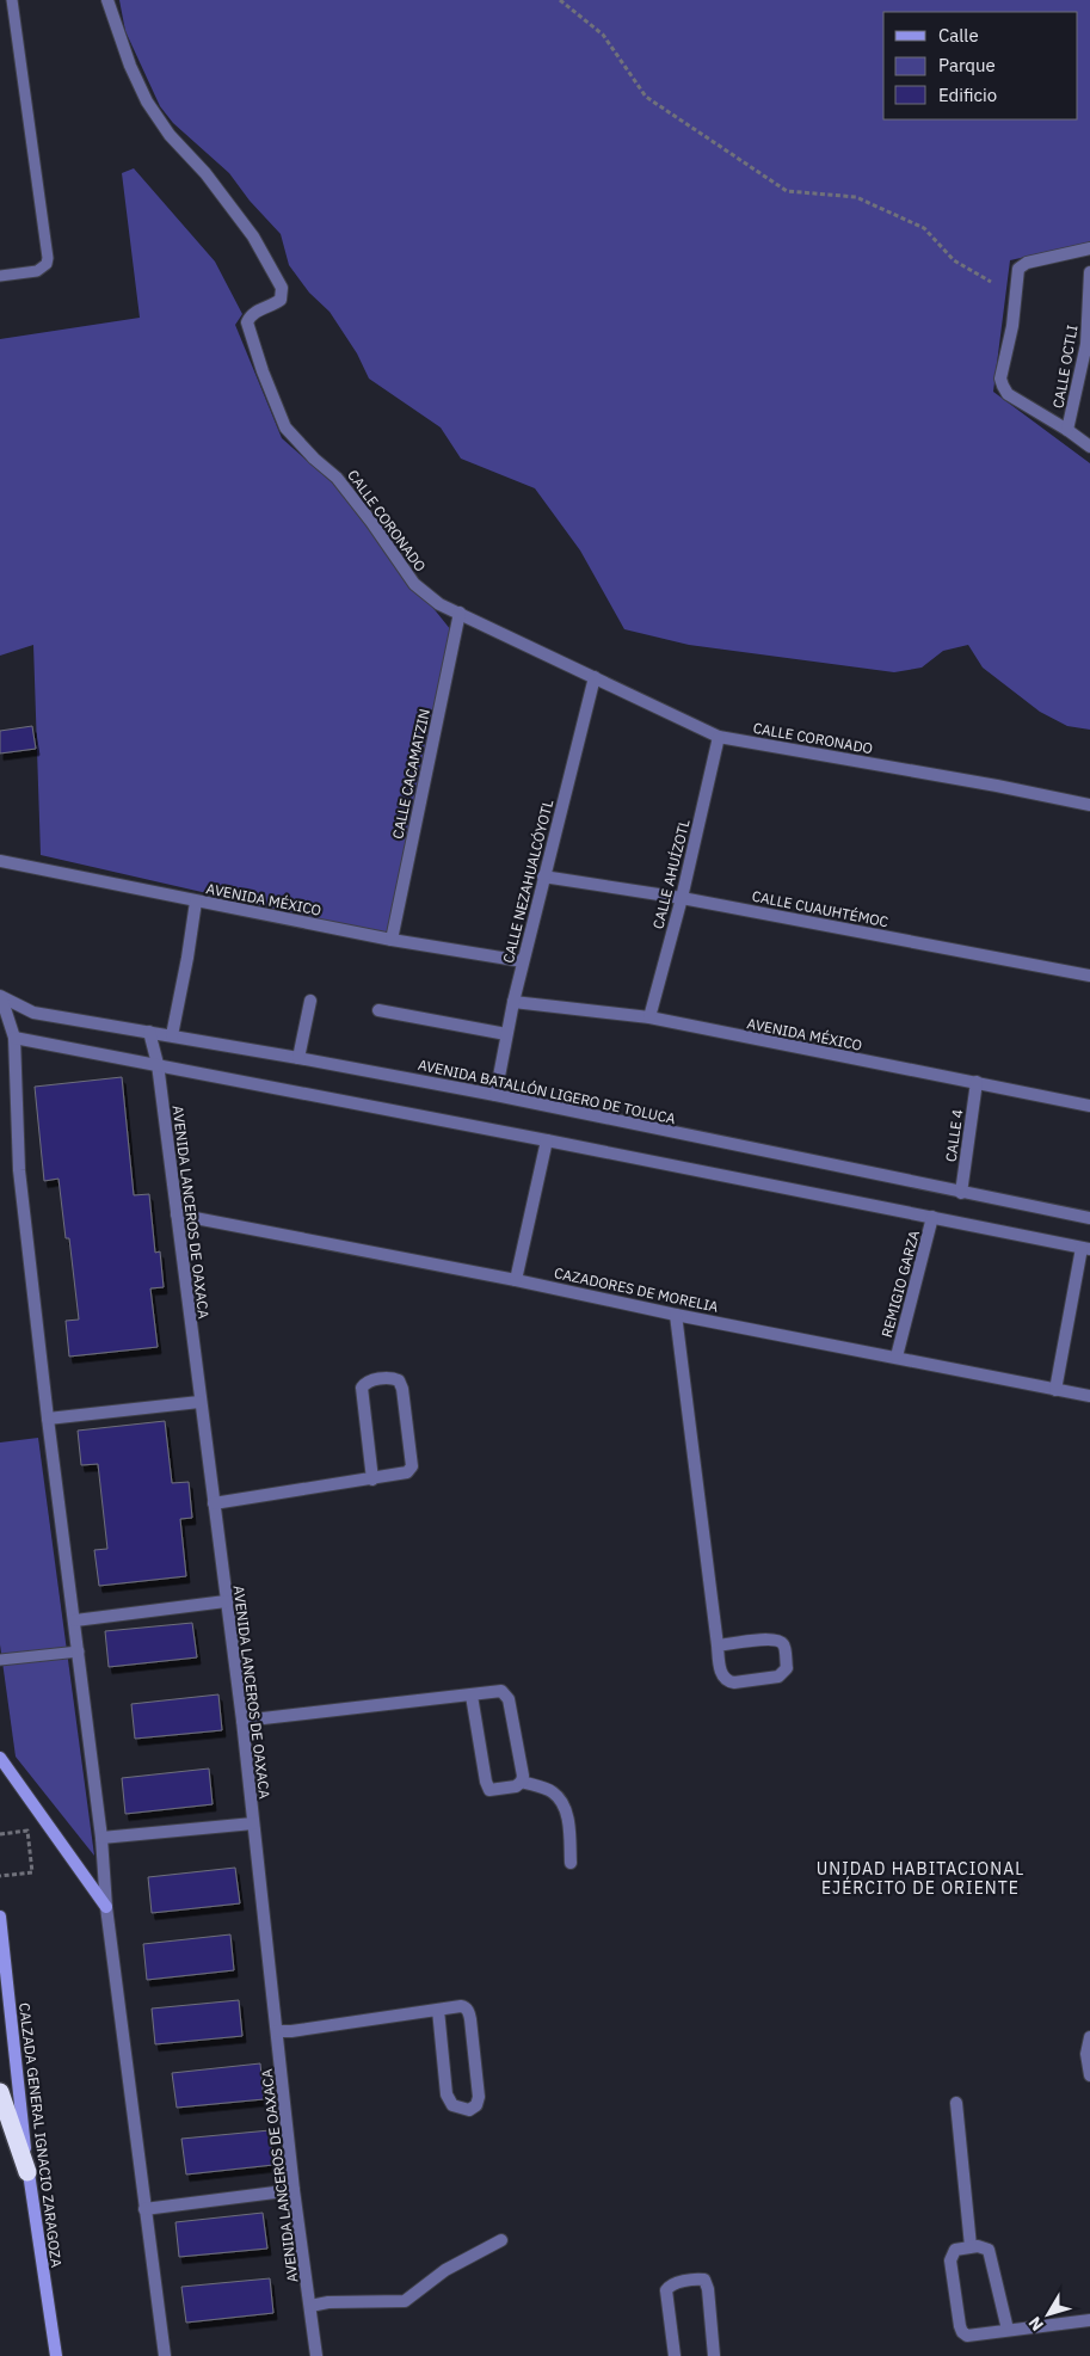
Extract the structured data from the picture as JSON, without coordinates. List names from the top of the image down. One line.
{"streets":{"main road":["CALZADA GENERAL IGNACIO ZARAGOZA"],"street":["CALLE OCTLI","CALLE CORONADO","CALLE CACAMATZIN","CALLE AHUÍZOTL","CALLE NEZAHUALCÓYOTL","AVENIDA MÉXICO","CALLE CUAUHTÉMOC","AVENIDA BATALLÓN LIGERO DE TOLUCA","CALLE 4","AVENIDA LANCEROS DE OAXACA","REMIGIO GARZA","CAZADORES DE MORELIA"]},"crossings":[["CALLE CORONADO","CALLE CACAMATZIN"],["CALLE CORONADO","CALLE AHUÍZOTL"],["CALLE CORONADO","CALLE NEZAHUALCÓYOTL"],["CALLE CACAMATZIN","AVENIDA MÉXICO"],["CALLE AHUÍZOTL","AVENIDA MÉXICO"],["CALLE AHUÍZOTL","CALLE CUAUHTÉMOC"],["CALLE NEZAHUALCÓYOTL","AVENIDA MÉXICO"],["CALLE NEZAHUALCÓYOTL","CALLE CUAUHTÉMOC"],["CALLE NEZAHUALCÓYOTL","AVENIDA BATALLÓN LIGERO DE TOLUCA"],["AVENIDA MÉXICO","CALLE 4"],["AVENIDA BATALLÓN LIGERO DE TOLUCA","CALLE 4"],["AVENIDA BATALLÓN LIGERO DE TOLUCA","AVENIDA LANCEROS DE OAXACA"],["AVENIDA LANCEROS DE OAXACA","CAZADORES DE MORELIA"],["REMIGIO GARZA","CAZADORES DE MORELIA"]],"districts":["UNIDAD HABITACIONAL EJÉRCITO DE ORIENTE"],"legend":["Calle","Parque","Edificio"],"north":"bottom left"}
